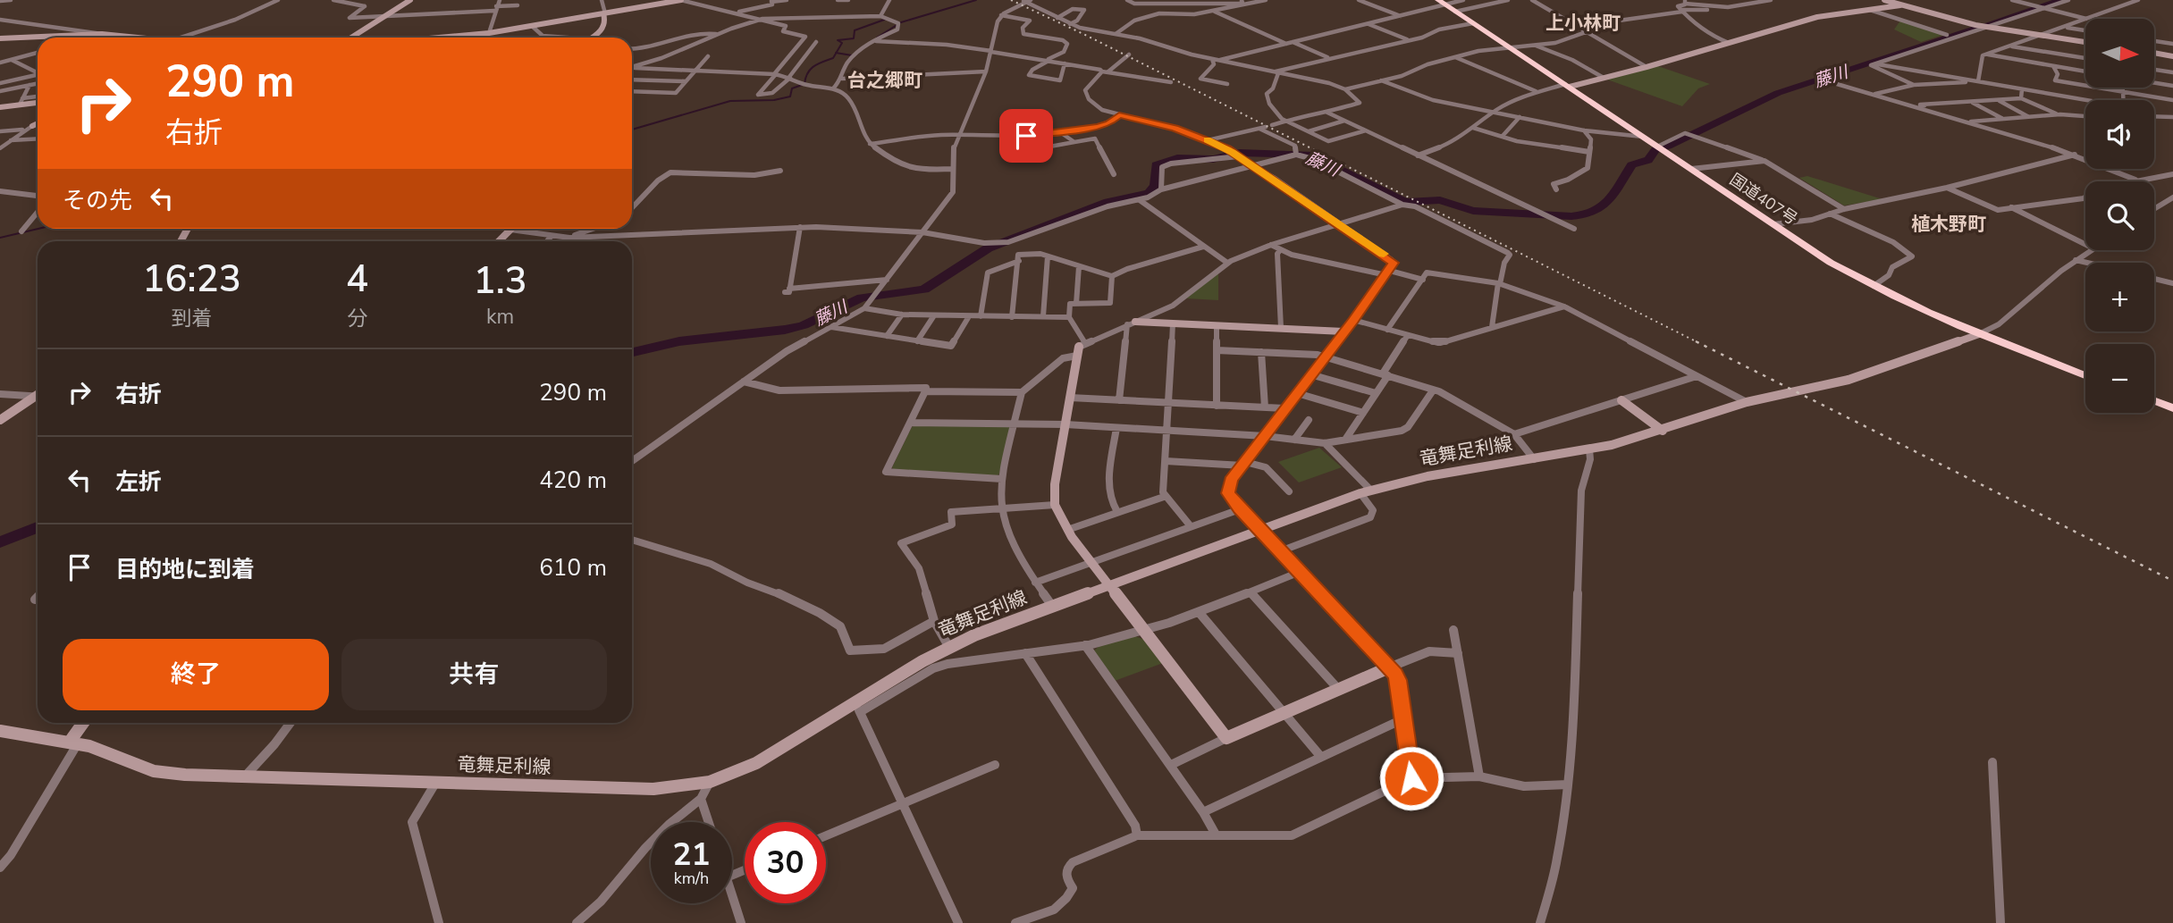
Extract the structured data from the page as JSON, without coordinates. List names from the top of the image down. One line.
{"streets":{"highway":["国道407号"],"street":["竜舞足利線"]},"crossings":[["国道407号","竜舞足利線"]],"districts":["上小林町","台之郷町","植木野町"],"water":["藤川"],"north":"right","page":{"map_buttons":["+","−"],"turn":["290 m","右折"],"then":"その先","eta":["16:23","到着","4","分","1.3","km"],"list":[{"name":"右折","value":"290 m"},{"name":"左折","value":"420 m"},{"name":"目的地に到着","value":"610 m"}],"buttons":["終了","共有"],"speed":"21 km/h","limit":"30"}}
